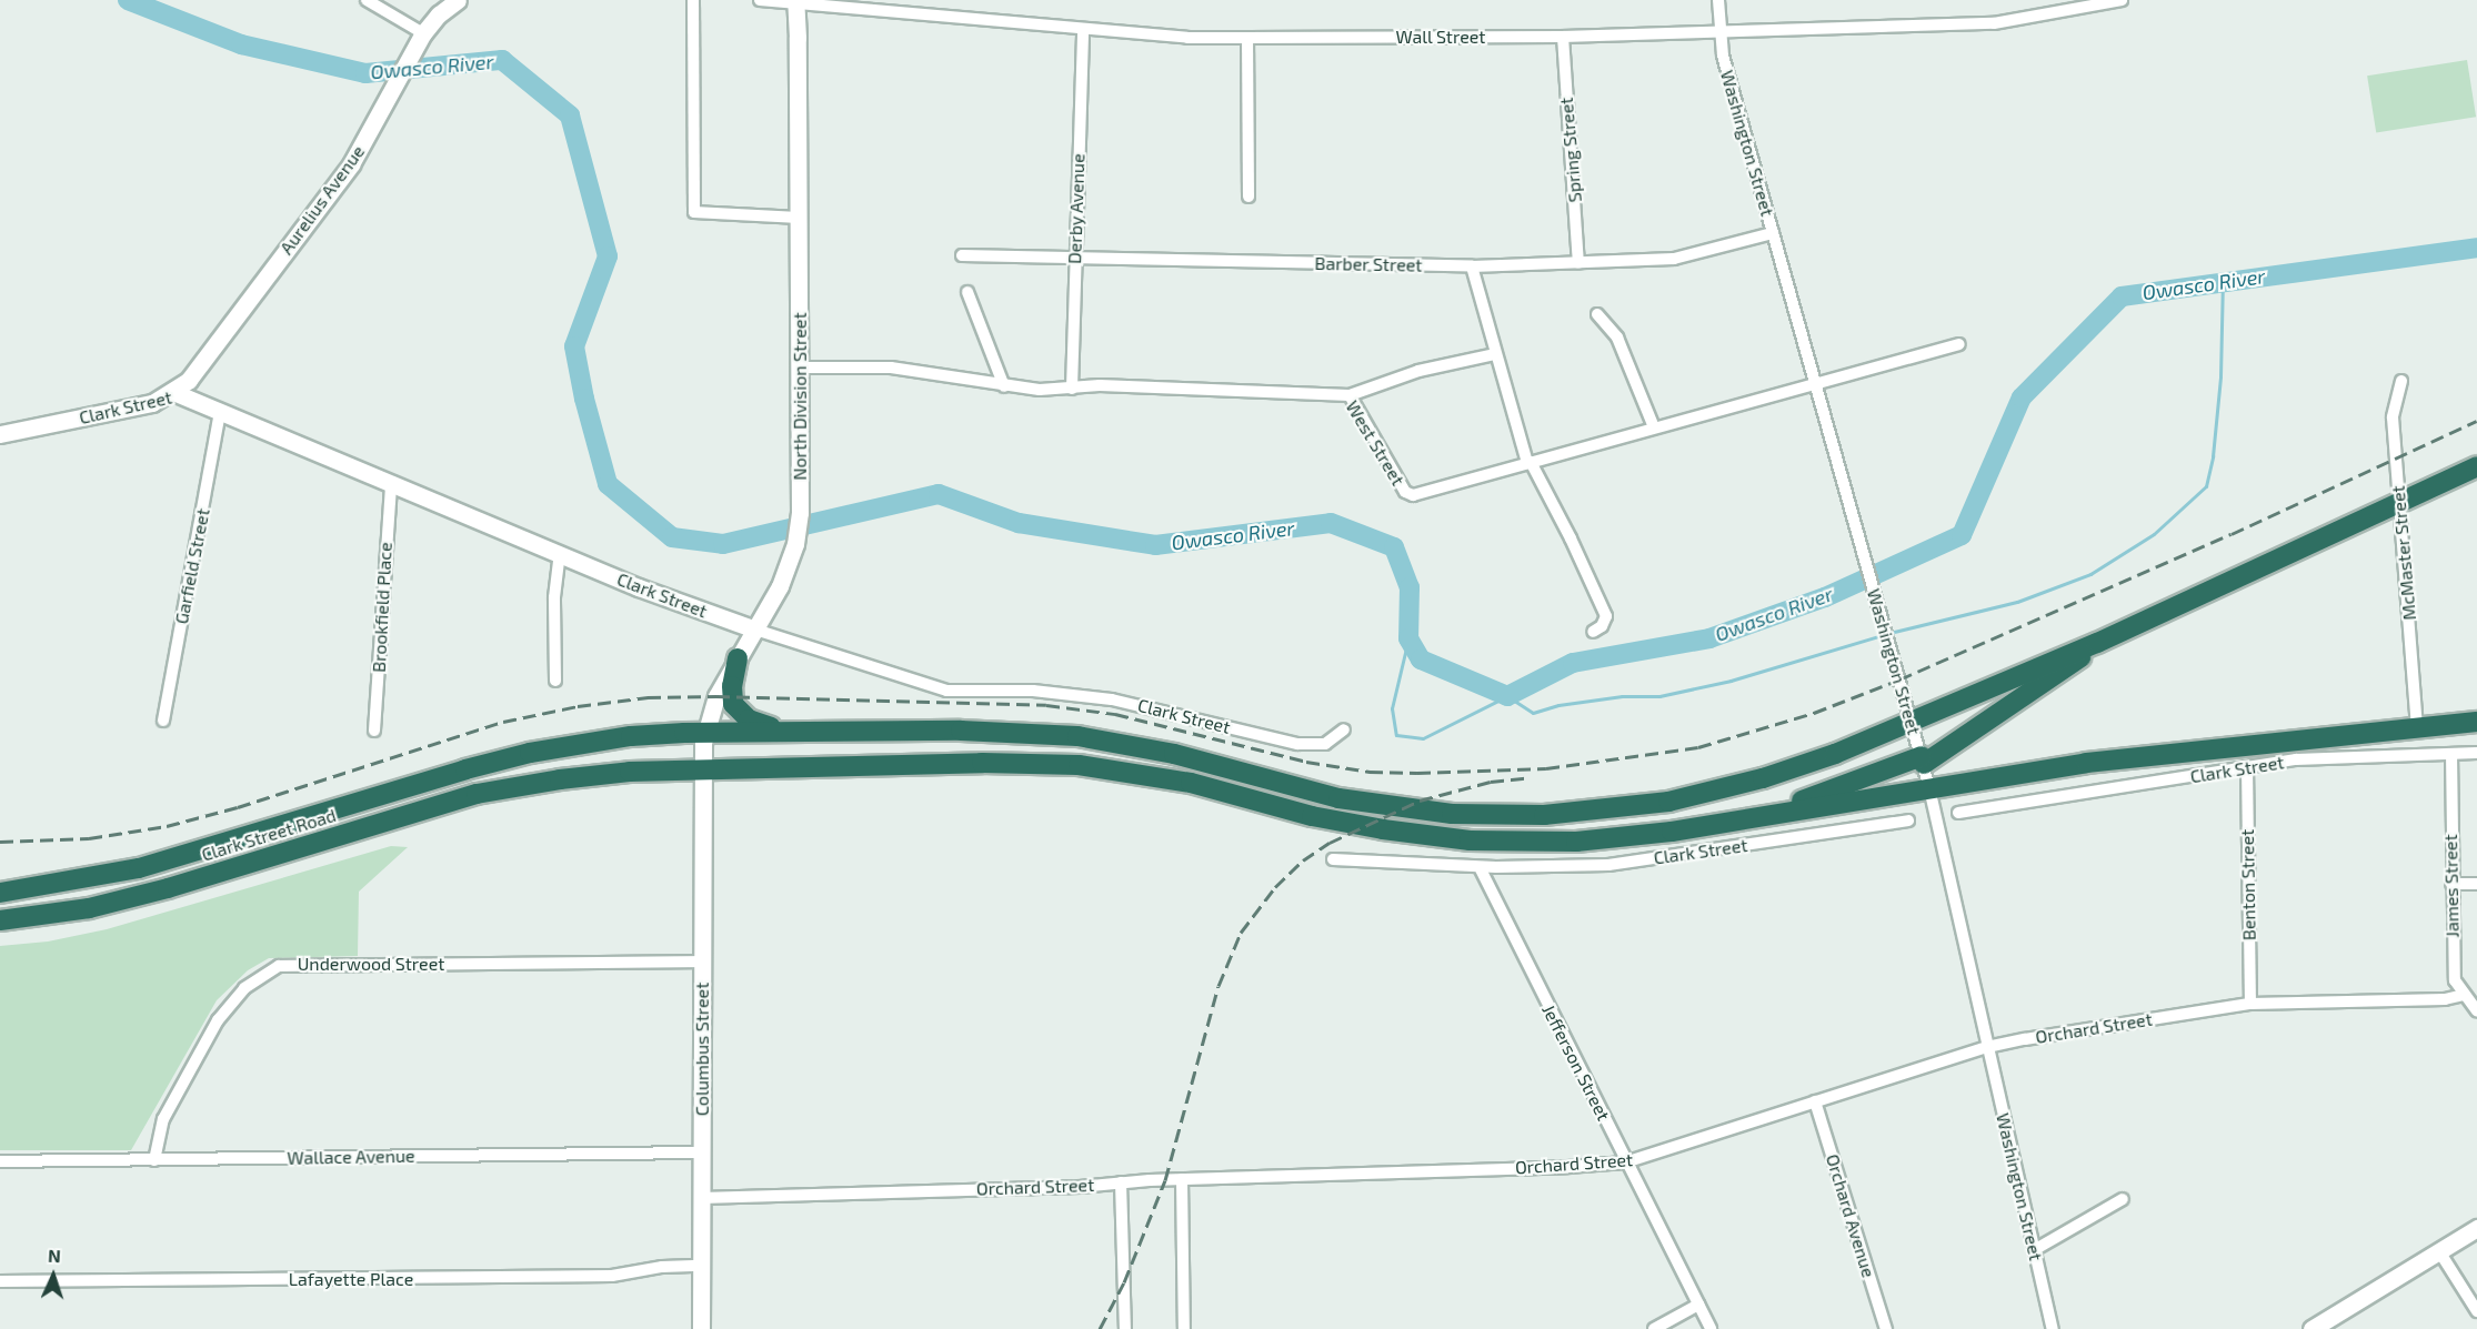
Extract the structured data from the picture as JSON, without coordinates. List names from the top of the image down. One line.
{"streets":{"highway":["Clark Street Road"],"street":["Wall Street","Washington Street","Spring Street","Aurelius Avenue","Derby Avenue","Barber Street","North Division Street","Clark Street","West Street","McMaster Street","Garfield Street","Brookfield Place","Benton Street","James Street","Underwood Street","Orchard Street","Columbus Street","Jefferson Street","Wallace Avenue","Orchard Avenue","Lafayette Place"]},"crossings":[["Wall Street","Washington Street"],["Wall Street","Spring Street"],["Wall Street","Derby Avenue"],["Wall Street","North Division Street"],["Washington Street","Barber Street"],["Washington Street","West Street"],["Washington Street","Clark Street Road"],["Washington Street","Orchard Street"],["Spring Street","Barber Street"],["Aurelius Avenue","Clark Street"],["Derby Avenue","Barber Street"],["Derby Avenue","West Street"],["North Division Street","Clark Street"],["North Division Street","West Street"],["North Division Street","Clark Street Road"],["North Division Street","Columbus Street"],["Clark Street","Garfield Street"],["Clark Street","Brookfield Place"],["Clark Street","Benton Street"],["Clark Street","James Street"],["Clark Street","Jefferson Street"],["McMaster Street","Clark Street Road"],["Clark Street Road","Columbus Street"],["Benton Street","Orchard Street"],["James Street","Orchard Street"],["Underwood Street","Columbus Street"],["Underwood Street","Wallace Avenue"],["Orchard Street","Columbus Street"],["Orchard Street","Jefferson Street"],["Orchard Street","Orchard Avenue"],["Columbus Street","Wallace Avenue"],["Columbus Street","Lafayette Place"]],"water":["Owasco River"],"north":"top"}
